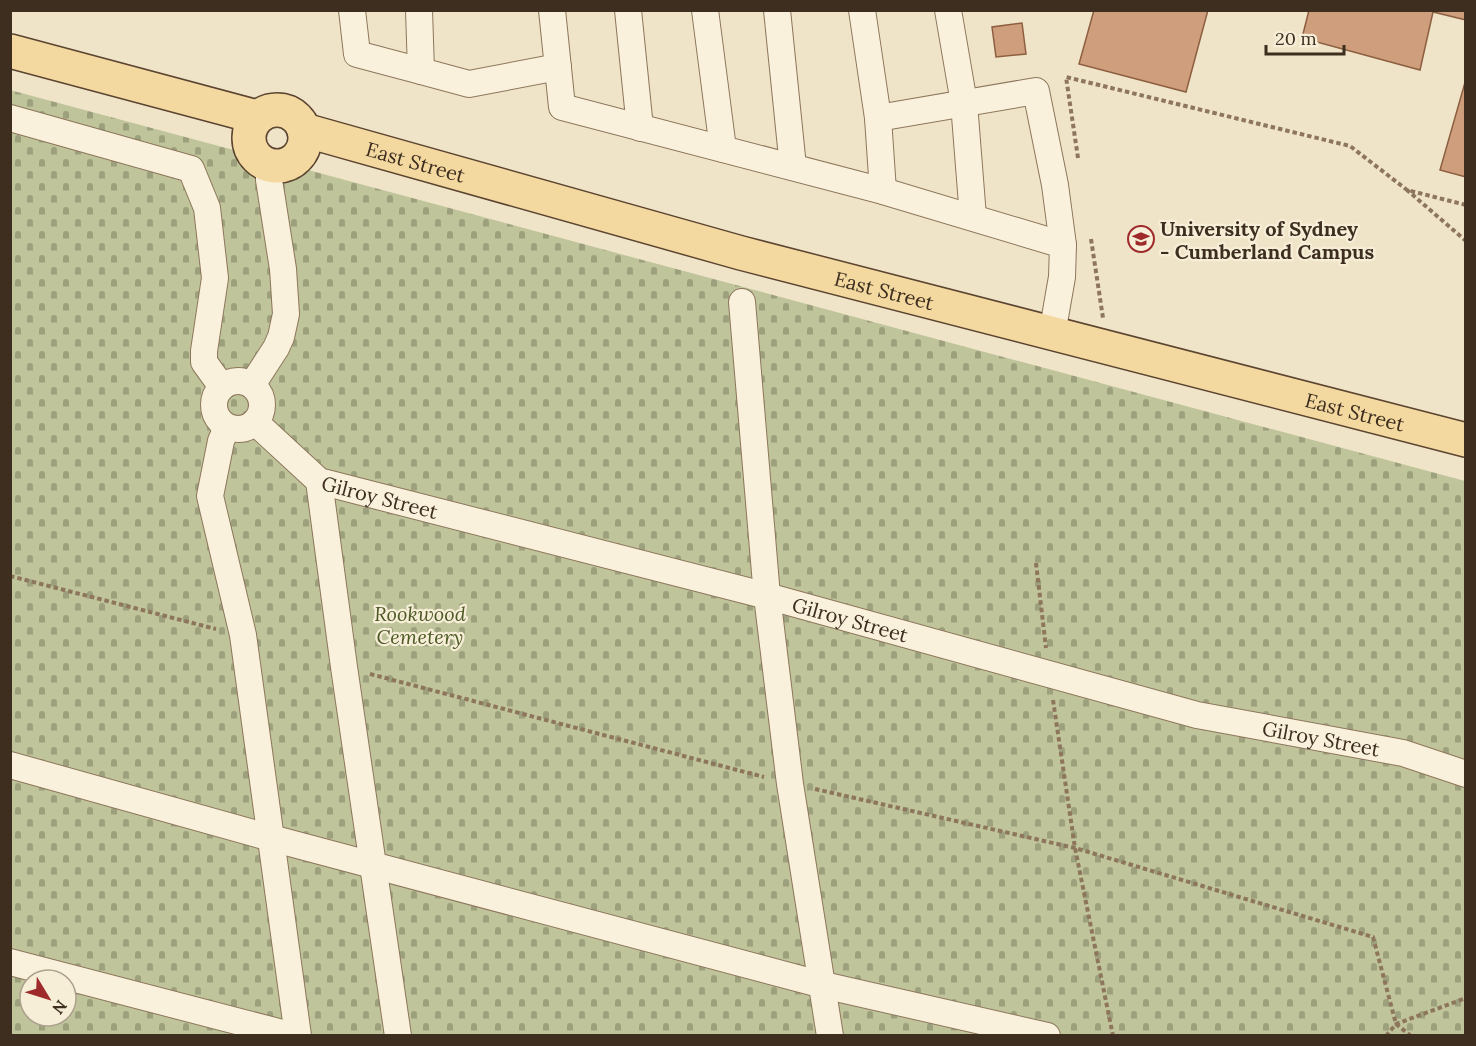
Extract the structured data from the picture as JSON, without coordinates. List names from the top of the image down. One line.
{"streets":{"main road":["East Street"],"street":["Gilroy Street"]},"parks":["Rookwood Cemetery"],"places":{"school or university":["University of Sydney - Cumberland Campus"]},"scale_bar":"20 m","north":"bottom right"}
